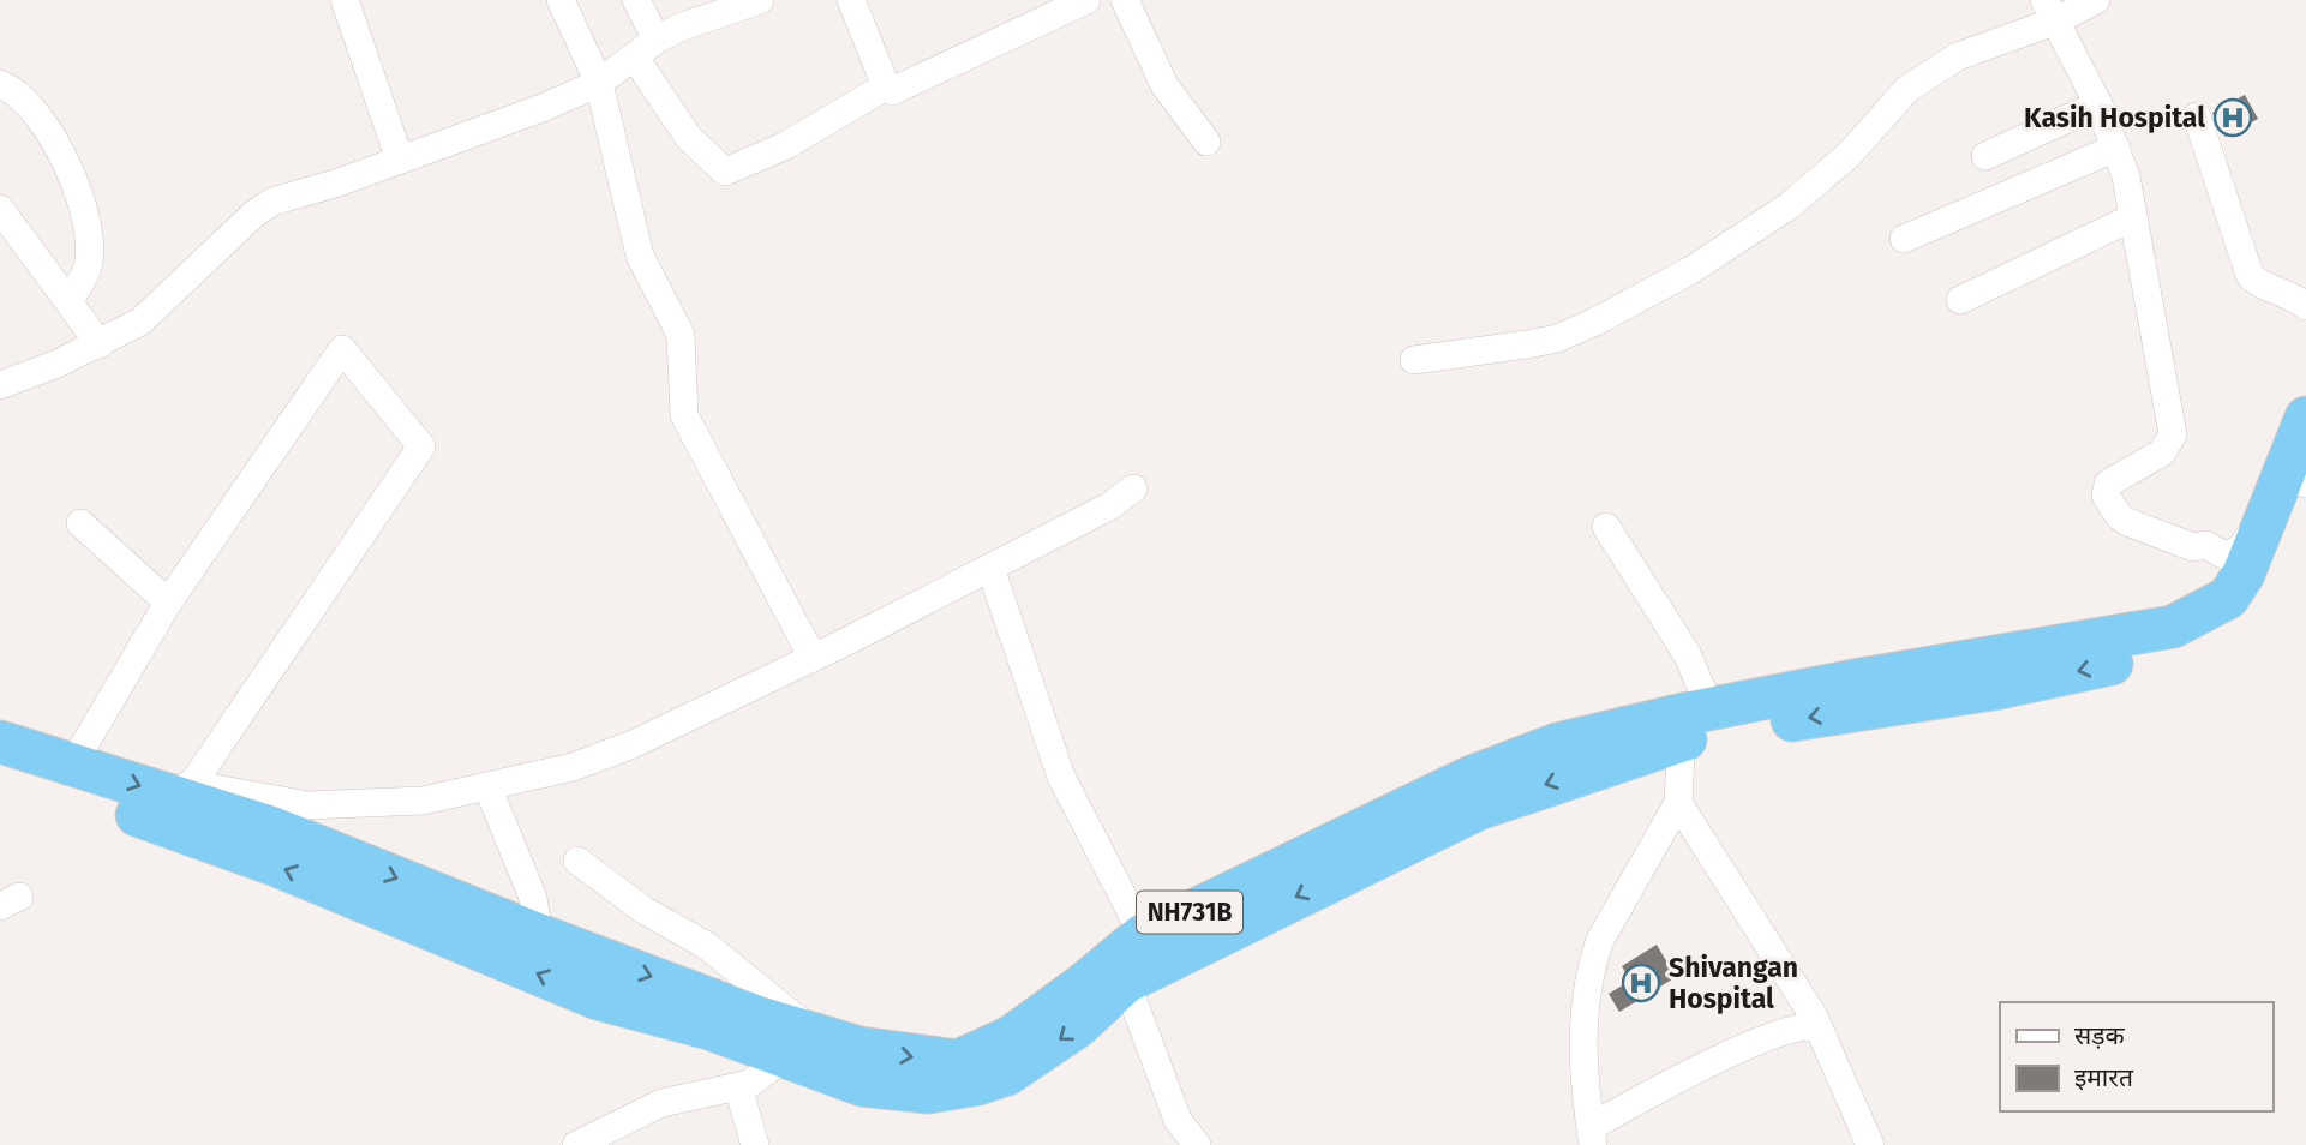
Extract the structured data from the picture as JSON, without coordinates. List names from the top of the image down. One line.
{"streets":{"highway":["NH731B"]},"places":{"hospital":["Kasih Hospital","Shivangan Hospital"]},"legend":["सड़क","इमारत"]}
